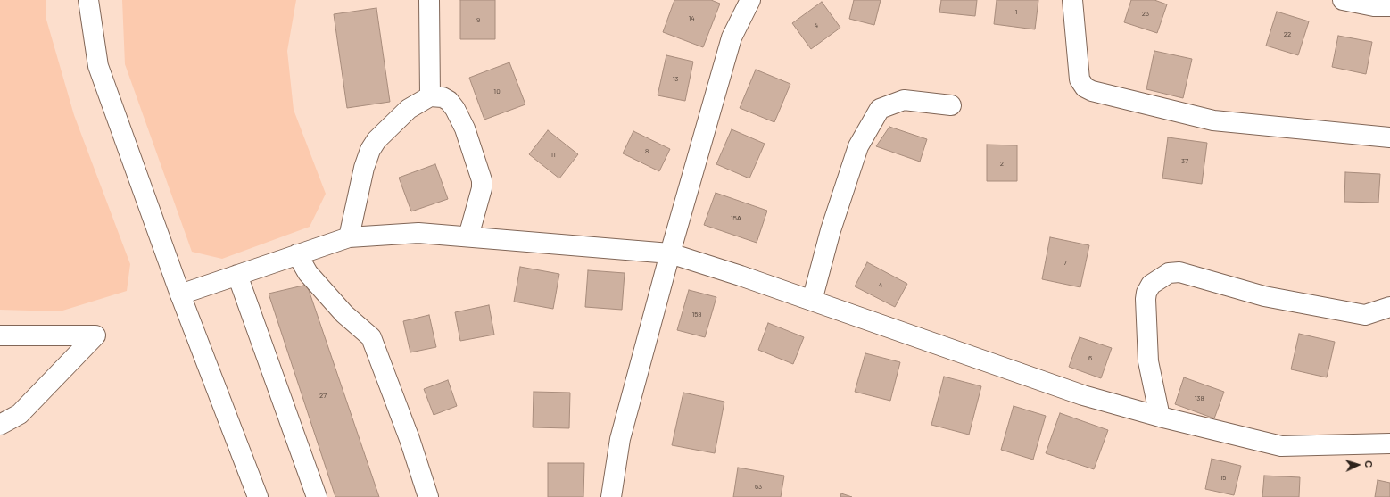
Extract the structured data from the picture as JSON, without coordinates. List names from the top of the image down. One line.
{"house_numbers":["1","23","14","9","4","22","13","10","8","11","37","2","15А","7","4","158","6","27","138","15","63"],"north":"right"}
